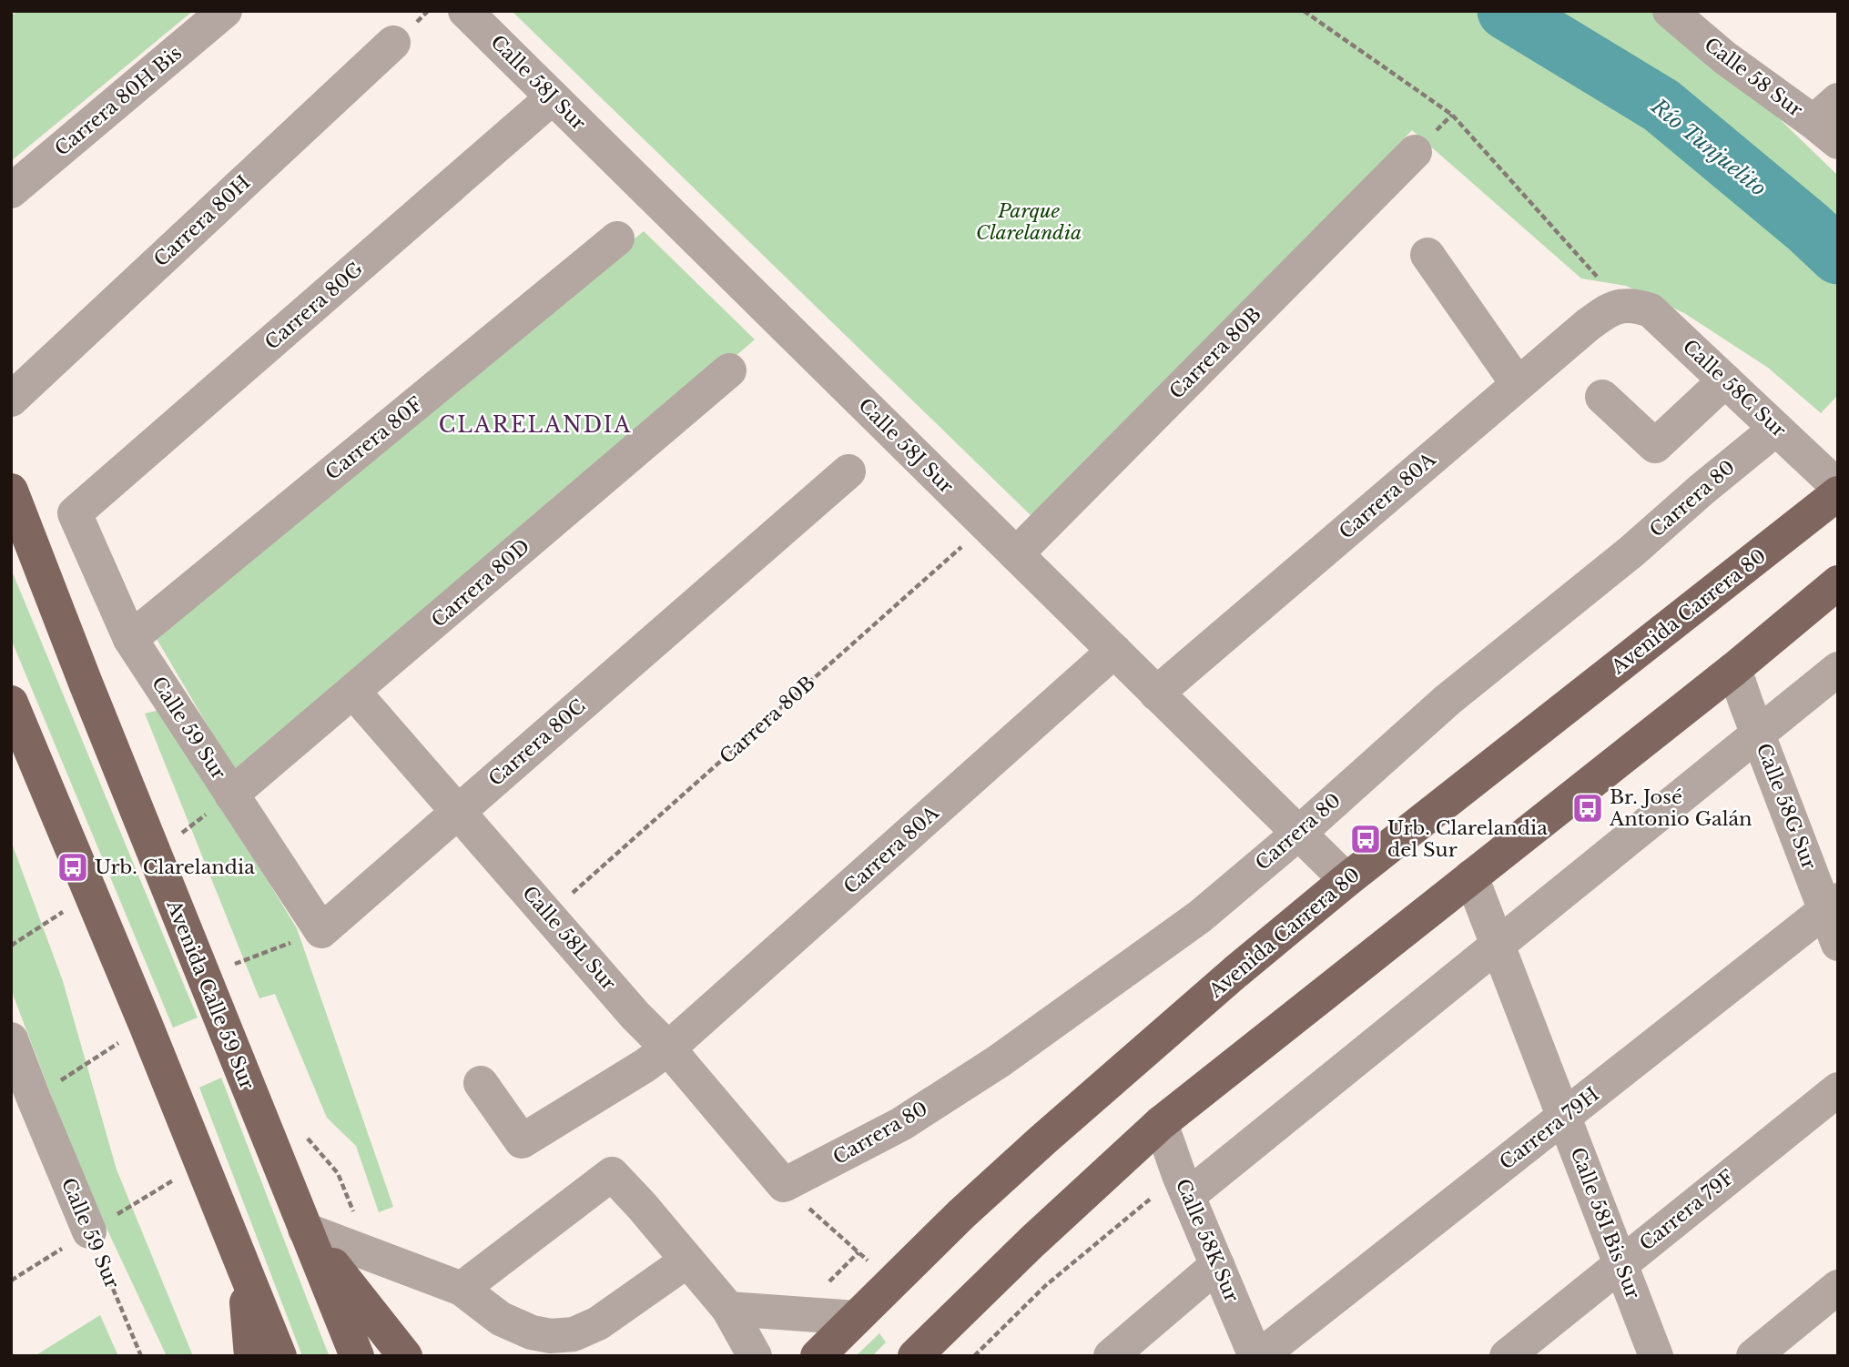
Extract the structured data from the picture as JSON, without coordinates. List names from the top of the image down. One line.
{"streets":{"main road":["Avenida Carrera 80","Avenida Calle 59 Sur"],"street":["Calle 58 Sur","Calle 58J Sur","Carrera 80H Bis","Carrera 80H","Carrera 80G","Carrera 80B","Calle 58C Sur","Carrera 80F","Carrera 80A","Carrera 80","Carrera 80D","Calle 59 Sur","Carrera 80C","Calle 58G Sur","Calle 58L Sur","Carrera 79H","Carrera 79F","Calle 58I Bis Sur","Calle 58K Sur"]},"crossings":[["Calle 58J Sur","Carrera 80G"],["Calle 58J Sur","Carrera 80B"],["Calle 58J Sur","Carrera 80A"],["Calle 58J Sur","Carrera 80"],["Calle 58J Sur","Avenida Carrera 80"],["Carrera 80G","Calle 59 Sur"],["Carrera 80B","Calle 58L Sur"],["Calle 58C Sur","Carrera 80A"],["Calle 58C Sur","Carrera 80"],["Carrera 80F","Calle 59 Sur"],["Carrera 80A","Calle 58L Sur"],["Carrera 80","Calle 58L Sur"],["Carrera 80D","Calle 59 Sur"],["Carrera 80D","Calle 58L Sur"],["Calle 59 Sur","Carrera 80C"],["Carrera 80C","Calle 58L Sur"],["Calle 58G Sur","Carrera 79H"],["Carrera 79H","Calle 58I Bis Sur"],["Carrera 79H","Calle 58K Sur"],["Carrera 79F","Calle 58I Bis Sur"]],"districts":["CLARELANDIA"],"water":["Río Tunjuelito"],"parks":["Parque Clarelandia"],"places":{"bus stop":["Br. José Antonio Galán","Urb. Clarelandia del Sur","Urb. Clarelandia"]}}
